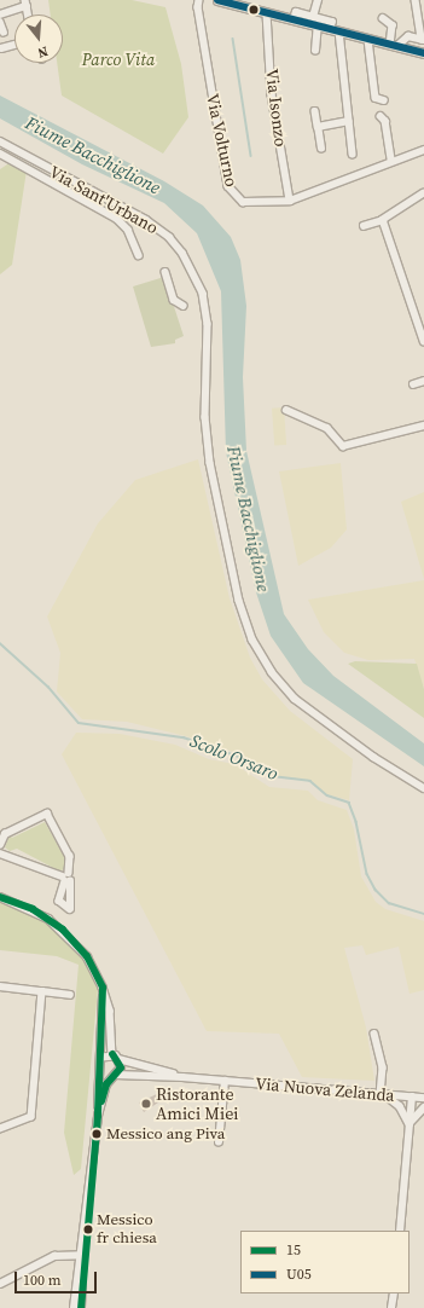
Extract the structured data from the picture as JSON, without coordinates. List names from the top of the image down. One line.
{"streets":{"street":["Via Isonzo","Via Volturno","Via Sant'Urbano","Via Nuova Zelanda"]},"crossings":[["Via Isonzo","Via Volturno"]],"water":["Fiume Bacchiglione","Scolo Orsaro"],"parks":["Parco Vita"],"places":["Ristorante Amici Miei","Messico ang Piva","Messico fr chiesa"],"lines":["transit line U05","transit line 15"],"legend":["15","U05"],"scale_bar":"100 m","north":"bottom"}
